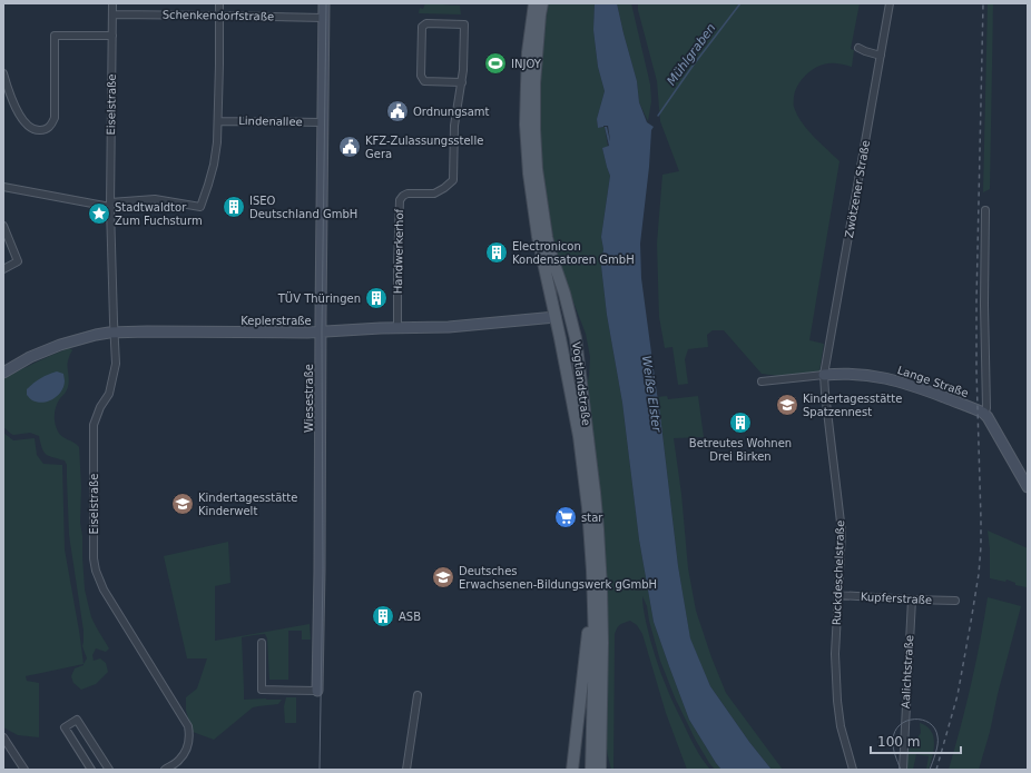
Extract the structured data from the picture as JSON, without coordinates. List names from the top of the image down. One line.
{"streets":{"main road":["Vogtlandstraße"],"street":["Schenkendorfstraße","Eiselstraße","Lindenallee","Zwötzener Straße","Handwerkerhof","Keplerstraße","Lange Straße","Wiesestraße","Ruckdeschelstraße","Kupferstraße","Aalichtstraße"]},"crossings":[["Schenkendorfstraße","Eiselstraße"],["Schenkendorfstraße","Wiesestraße"],["Eiselstraße","Keplerstraße"],["Lindenallee","Wiesestraße"],["Zwötzener Straße","Lange Straße"],["Zwötzener Straße","Ruckdeschelstraße"],["Handwerkerhof","Keplerstraße"],["Keplerstraße","Vogtlandstraße"],["Keplerstraße","Wiesestraße"],["Lange Straße","Ruckdeschelstraße"],["Ruckdeschelstraße","Kupferstraße"],["Kupferstraße","Aalichtstraße"]],"water":["Mühlgraben","Weiße Elster"],"places":{"sports":["INJOY"],"public building":["Ordnungsamt","KFZ-Zulassungsstelle Gera"],"building":["ISEO Deutschland GmbH","Electronicon Kondensatoren GmbH","TÜV Thüringen","Betreutes Wohnen Drei Birken","ASB"],"place":["Stadtwaldtor Zum Fuchsturm"],"school or university":["Kindertagesstätte Spatzennest","Kindertagesstätte Kinderwelt","Deutsches Erwachsenen-Bildungswerk gGmbH"],"supermarket":["star"]},"scale_bar":"100 m"}
